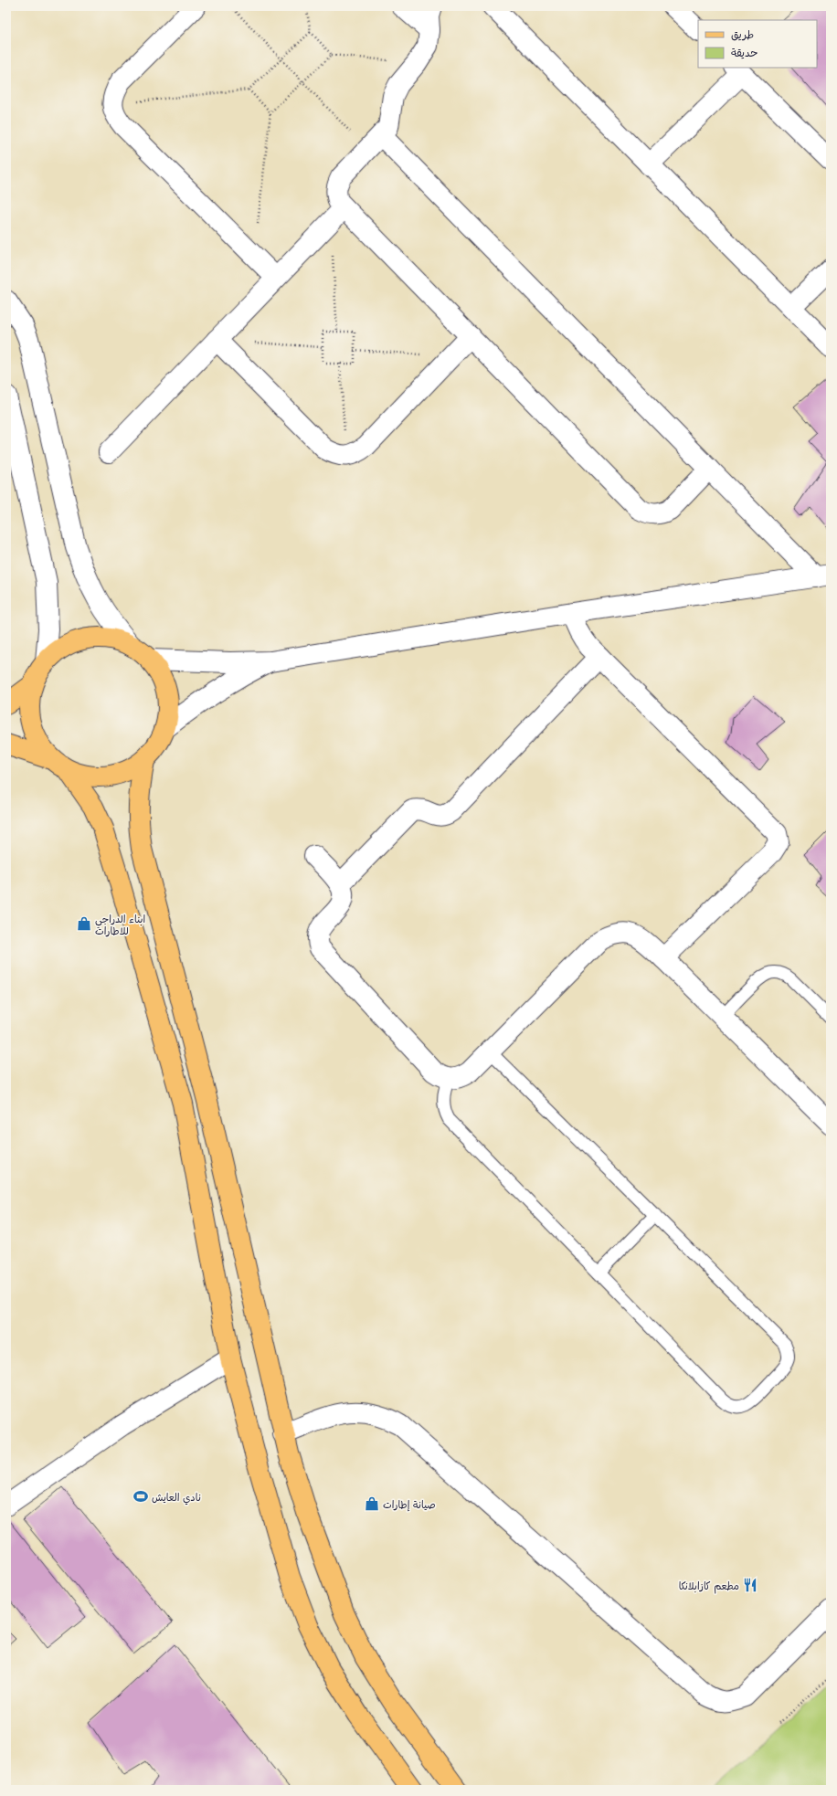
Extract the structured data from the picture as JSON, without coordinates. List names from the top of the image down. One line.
{"places":{"shop":["ابناء الدراجي للاطارات","صيانة إطارات"],"sports":["نادي العايش"],"restaurant":["مطعم كازابلانكا"]},"legend":["طريق","حديقة"]}
